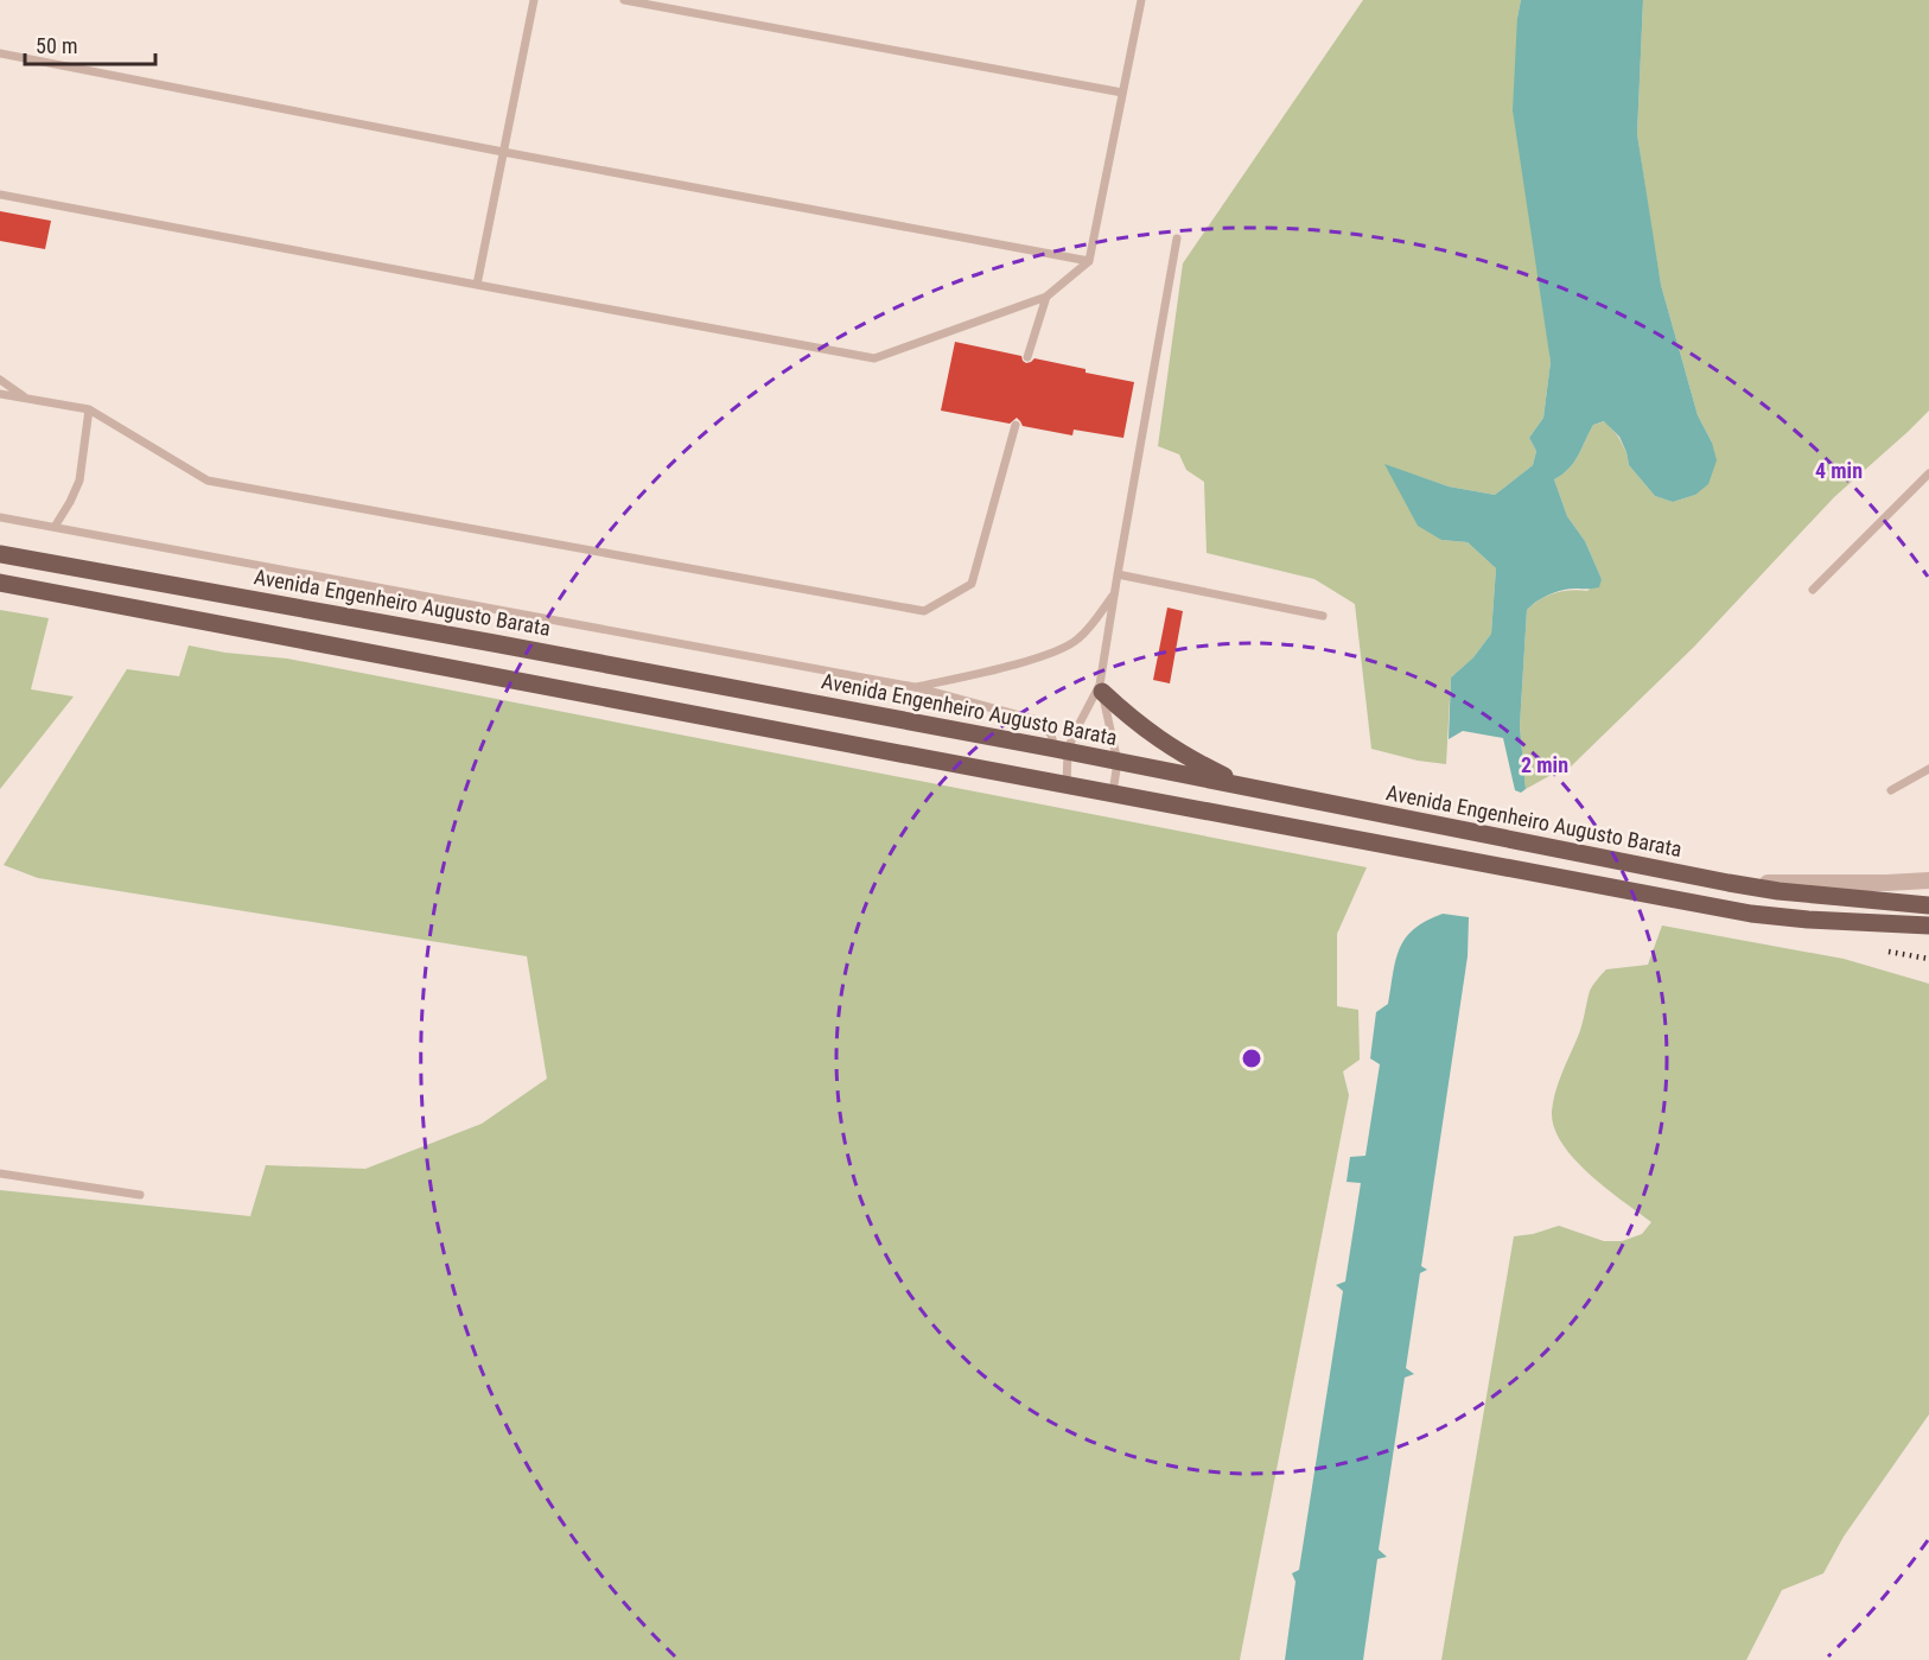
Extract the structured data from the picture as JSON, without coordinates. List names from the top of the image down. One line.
{"streets":{"main road":["Avenida Engenheiro Augusto Barata"]},"scale_bar":"50 m","rings":["4 min","2 min"]}
